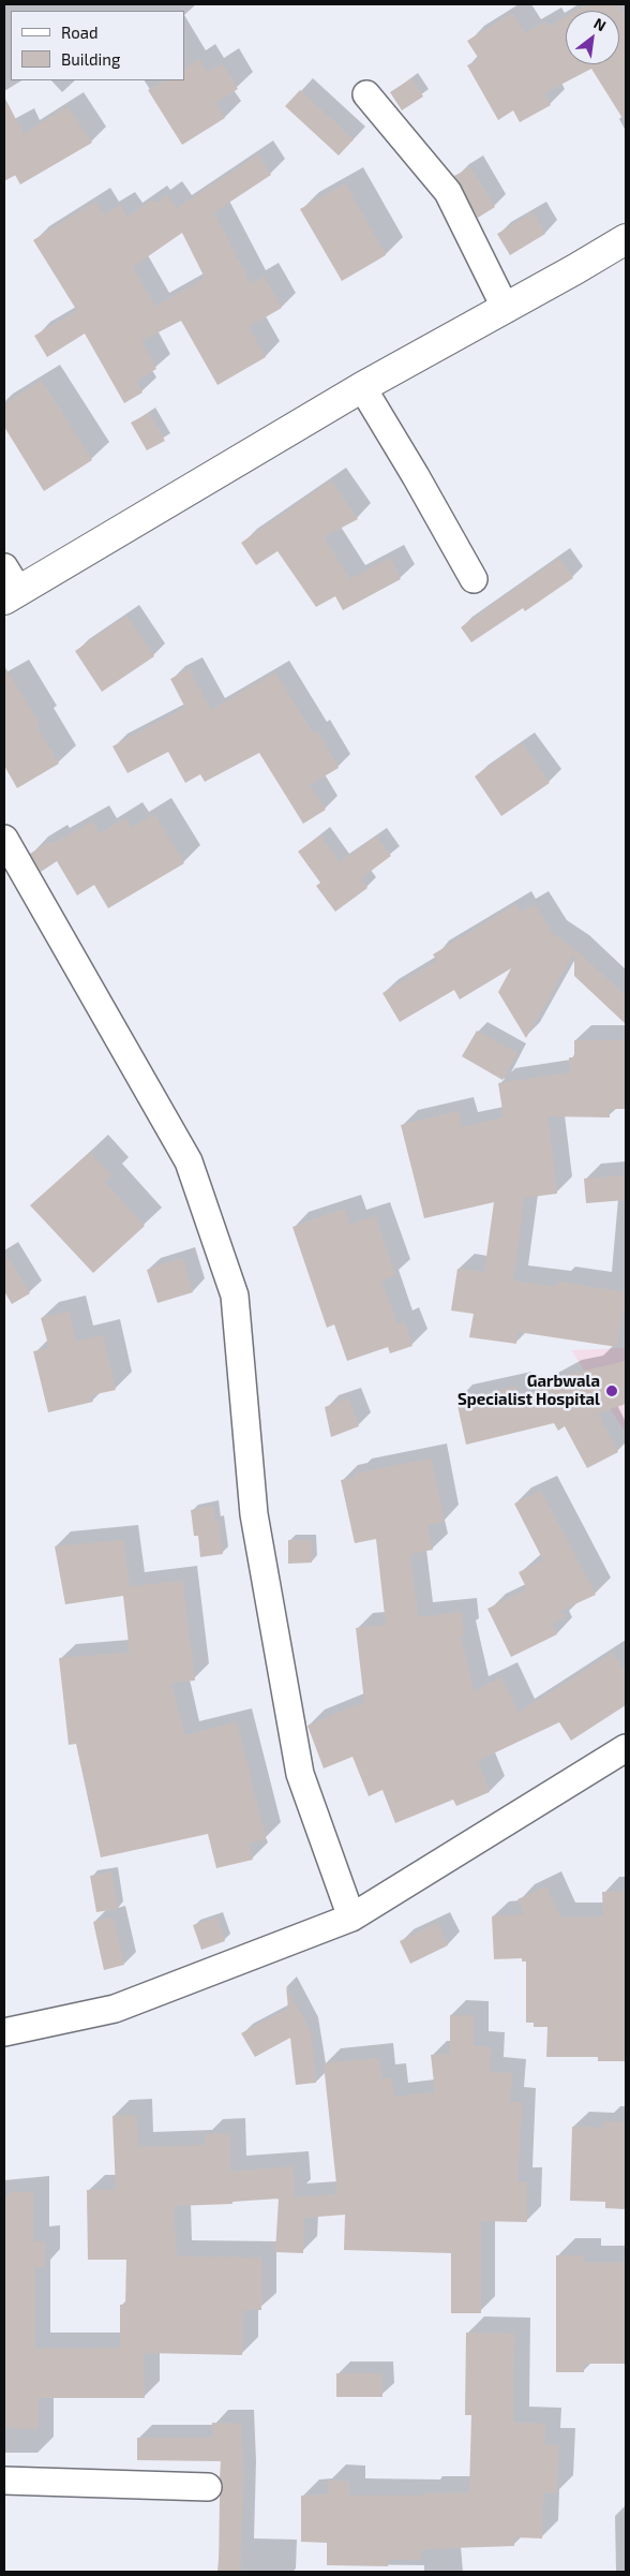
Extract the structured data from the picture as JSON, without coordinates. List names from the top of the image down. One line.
{"places":["Garbwala Specialist Hospital"],"legend":["Road","Building"],"north":"top right"}
